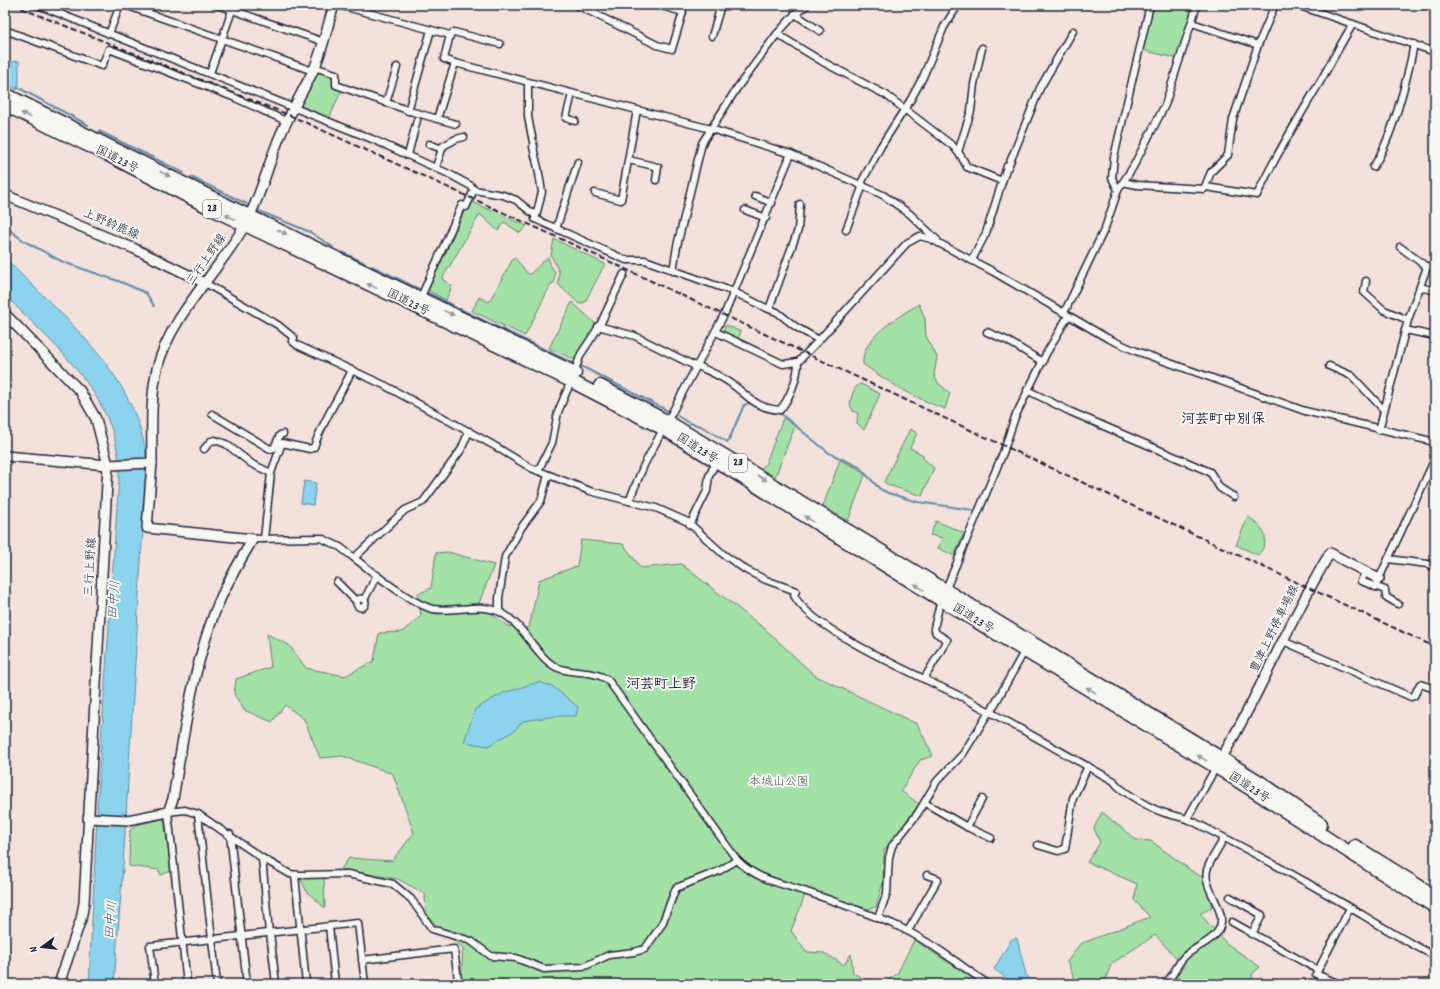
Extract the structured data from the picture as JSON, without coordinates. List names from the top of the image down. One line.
{"streets":{"highway":["国道23号","23"],"main road":["上野鈴鹿線","三行上野線","豊津上野停車場線"]},"crossings":[["国道23号","三行上野線"],["国道23号","豊津上野停車場線"],["上野鈴鹿線","三行上野線"]],"districts":["河芸町中別保","河芸町上野"],"water":["田中川"],"parks":["本城山公園"],"north":"left"}
